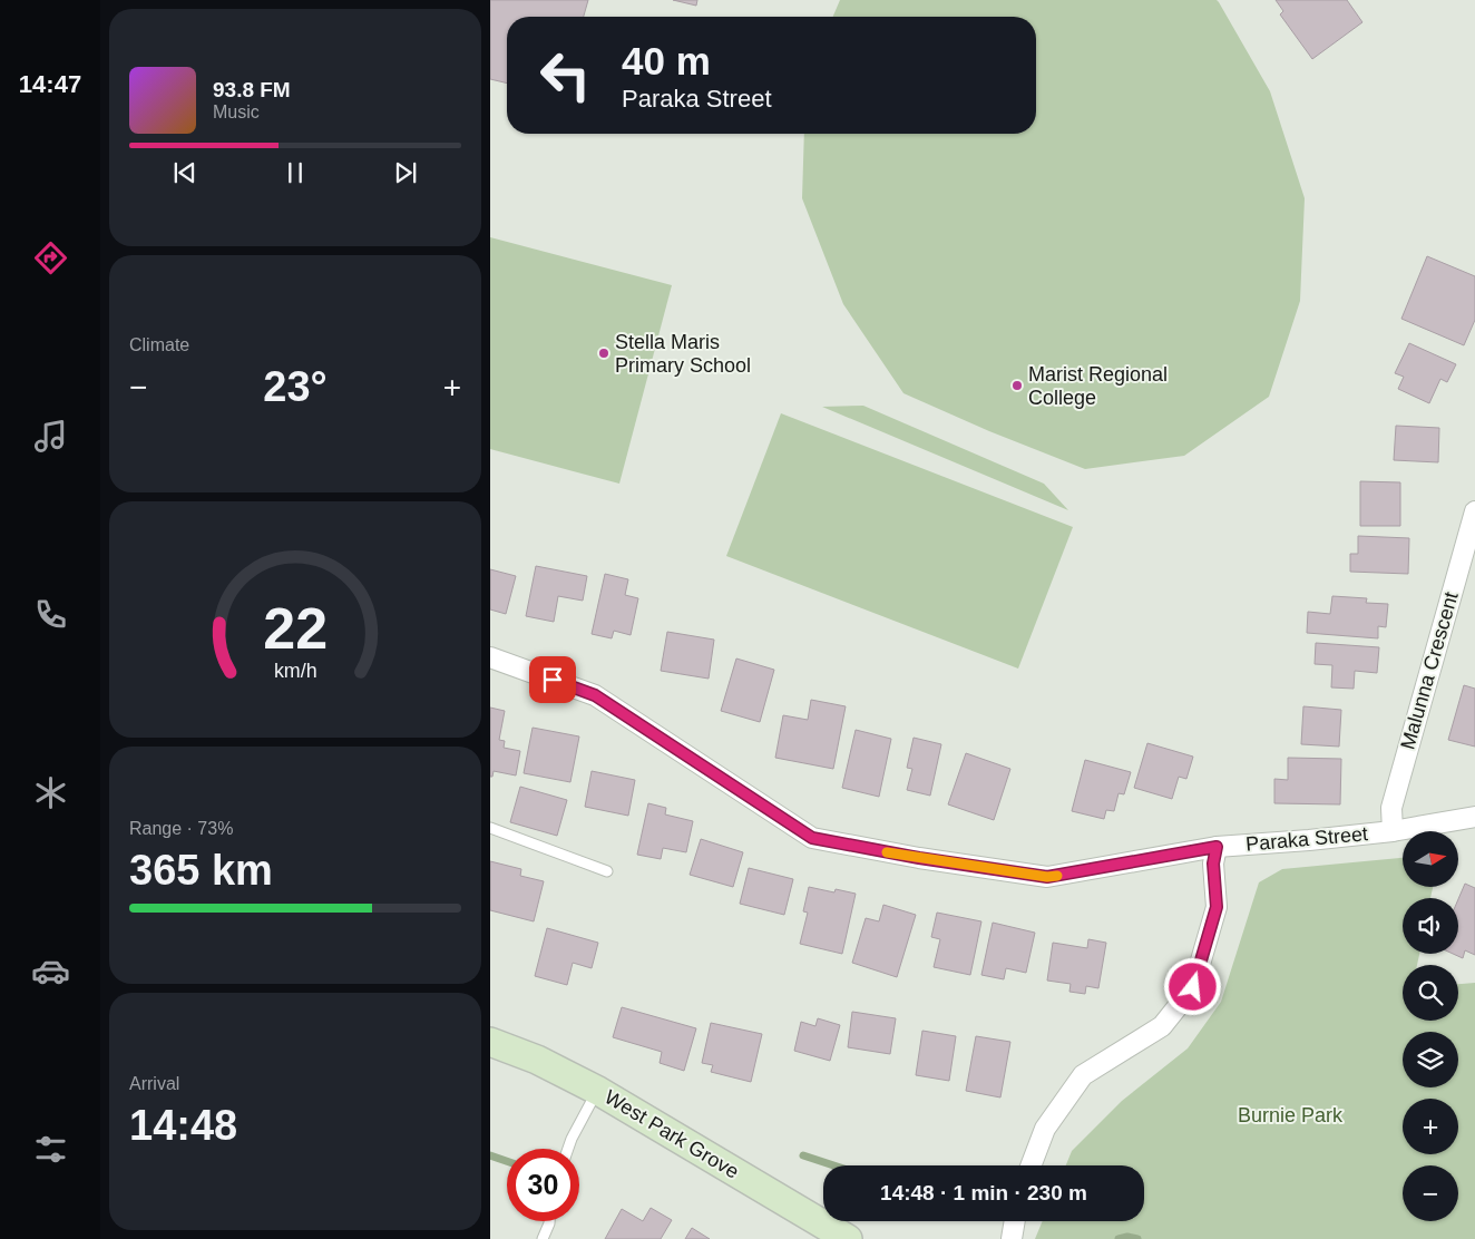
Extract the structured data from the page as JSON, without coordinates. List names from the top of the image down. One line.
{"streets":{"main road":["West Park Grove"],"street":["Malunna Crescent","Paraka Street"]},"crossings":[["Malunna Crescent","Paraka Street"]],"parks":["Burnie Park"],"places":["Stella Maris Primary School","Marist Regional College"],"north":"right","page":{"tabs":"14:47","turn":["40 m","Paraka Street"],"song":["93.8 FM","Music"],"tile":["Climate",["Range · 73%","365 km"],["Arrival","14:48"]],"heat":["−","23°","+"],"map_buttons":["+","−"],"limit":"30","trip":"14:48 · 1 min · 230 m","gauge":["22","km/h"]}}
